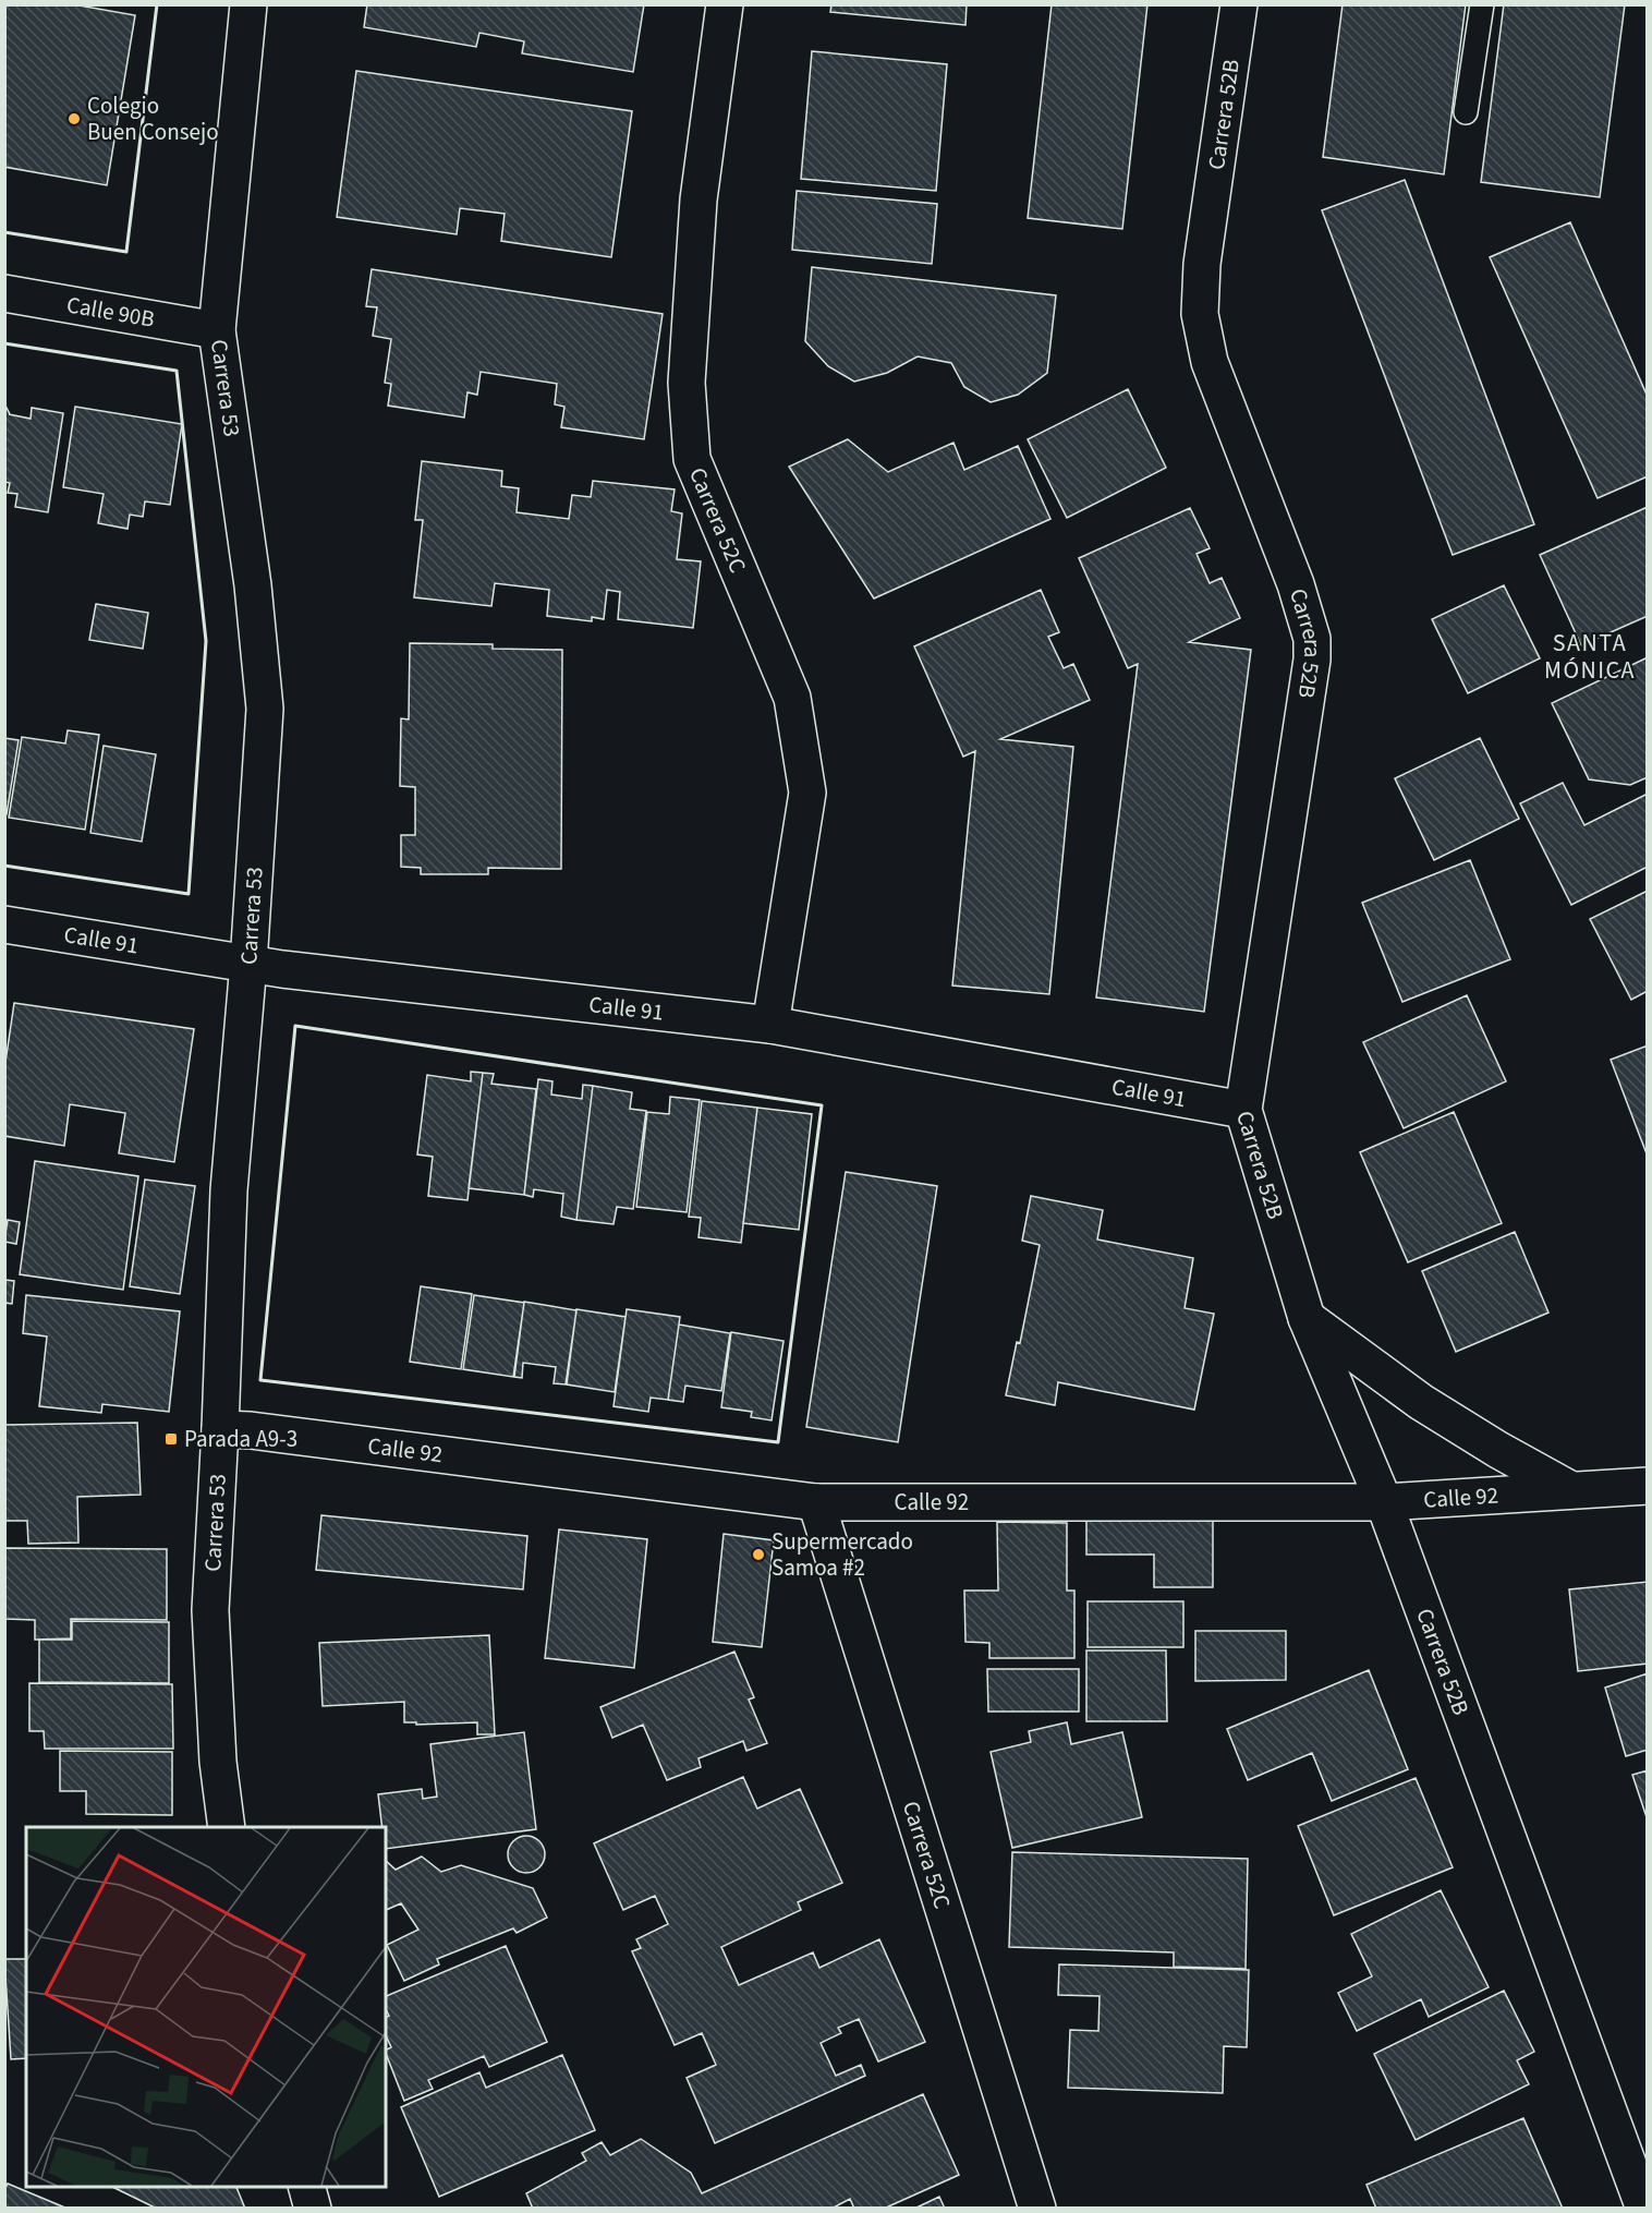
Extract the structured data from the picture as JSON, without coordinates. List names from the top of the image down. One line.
{"streets":{"street":["Carrera 52B","Calle 90B","Carrera 53","Carrera 52C","Calle 91","Calle 92"]},"crossings":[["Carrera 52B","Calle 91"],["Carrera 52B","Calle 92"],["Calle 90B","Carrera 53"],["Carrera 53","Calle 91"],["Carrera 53","Calle 92"],["Carrera 52C","Calle 91"],["Carrera 52C","Calle 92"]],"districts":["SANTA MÓNICA"],"places":{"other":["Colegio Buen Consejo","Supermercado Samoa #2"],"transit":["Parada A9-3"]}}
